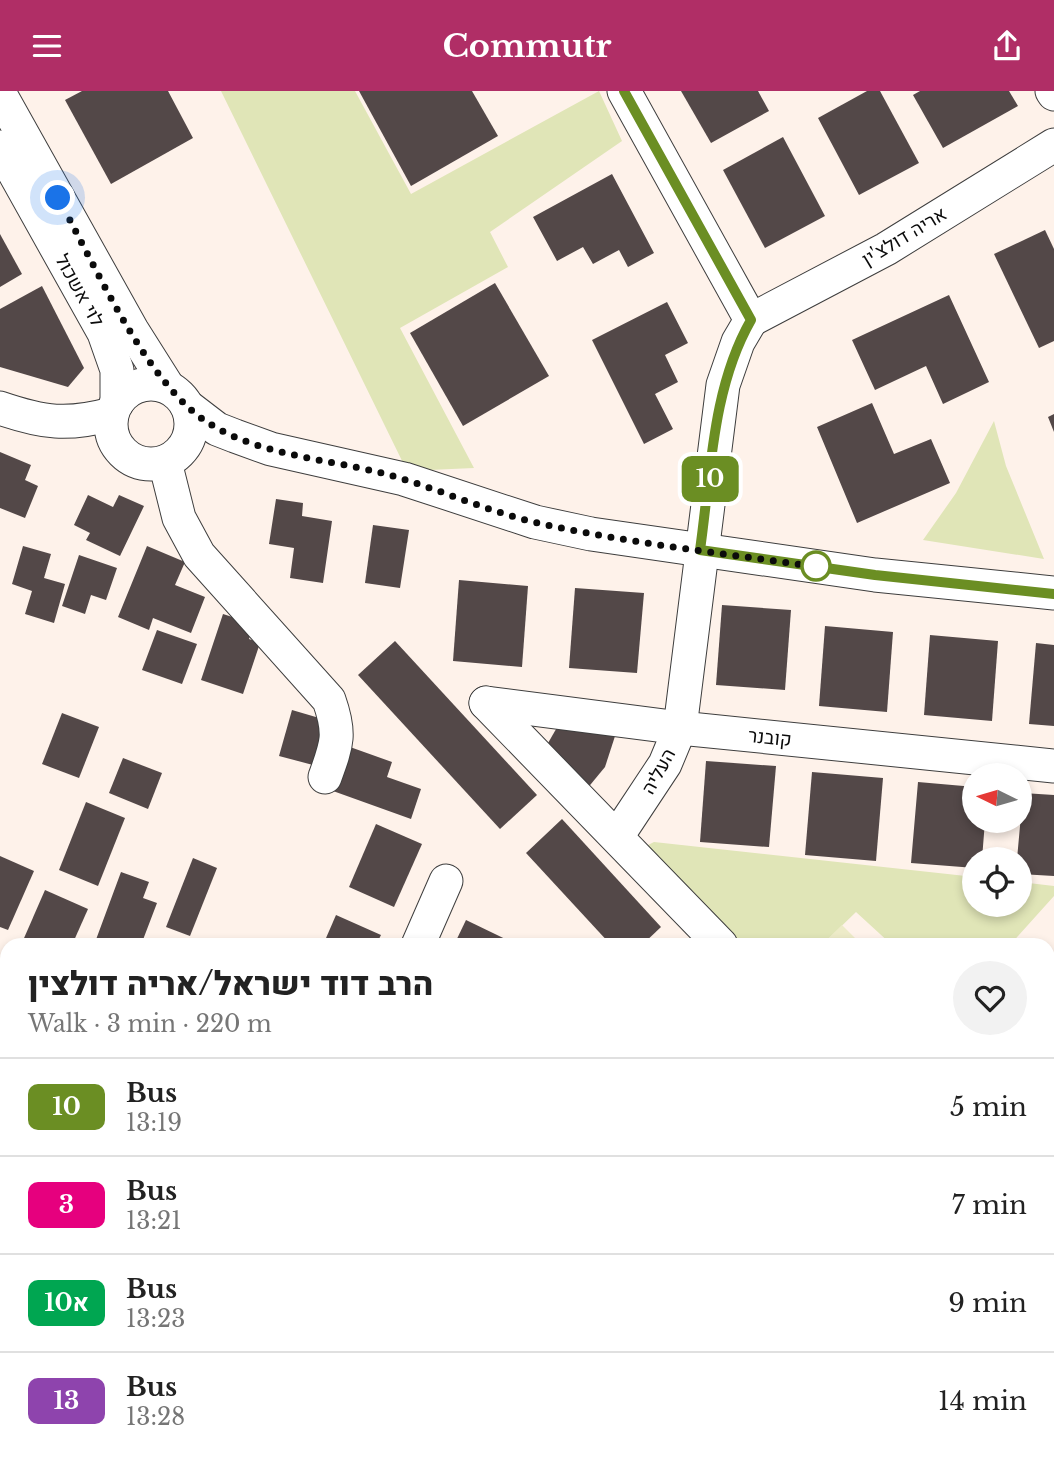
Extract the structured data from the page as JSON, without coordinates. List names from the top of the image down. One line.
{"streets":{"street":["אריה דולצ'ין","לוי אשכול","קובנר","העליה"]},"crossings":[["אריה דולצ'ין","העליה"],["קובנר","העליה"]],"lines":["bus line 10"],"north":"left","page":{"header":"Commutr","on_map":"10","heading":["הרב דוד ישראל/אריה דולצין","Walk · 3 min · 220 m"],"list":[{"mark":"10","name":"Bus","note":"13:19","value":"5 min"},{"mark":"3","name":"Bus","note":"13:21","value":"7 min"},{"mark":"10א","name":"Bus","note":"13:23","value":"9 min"},{"mark":"13","name":"Bus","note":"13:28","value":"14 min"}]}}
